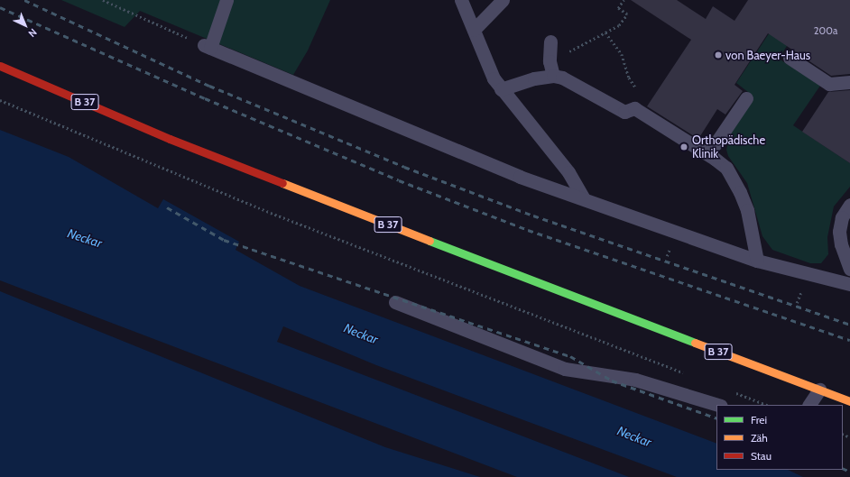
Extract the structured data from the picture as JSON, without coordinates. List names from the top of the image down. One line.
{"streets":{"main road":["B 37"]},"water":["Neckar"],"places":["von Baeyer-Haus","Orthopädische Klinik"],"house_numbers":["200a"],"legend":["Frei","Zäh","Stau"],"north":"bottom right"}
